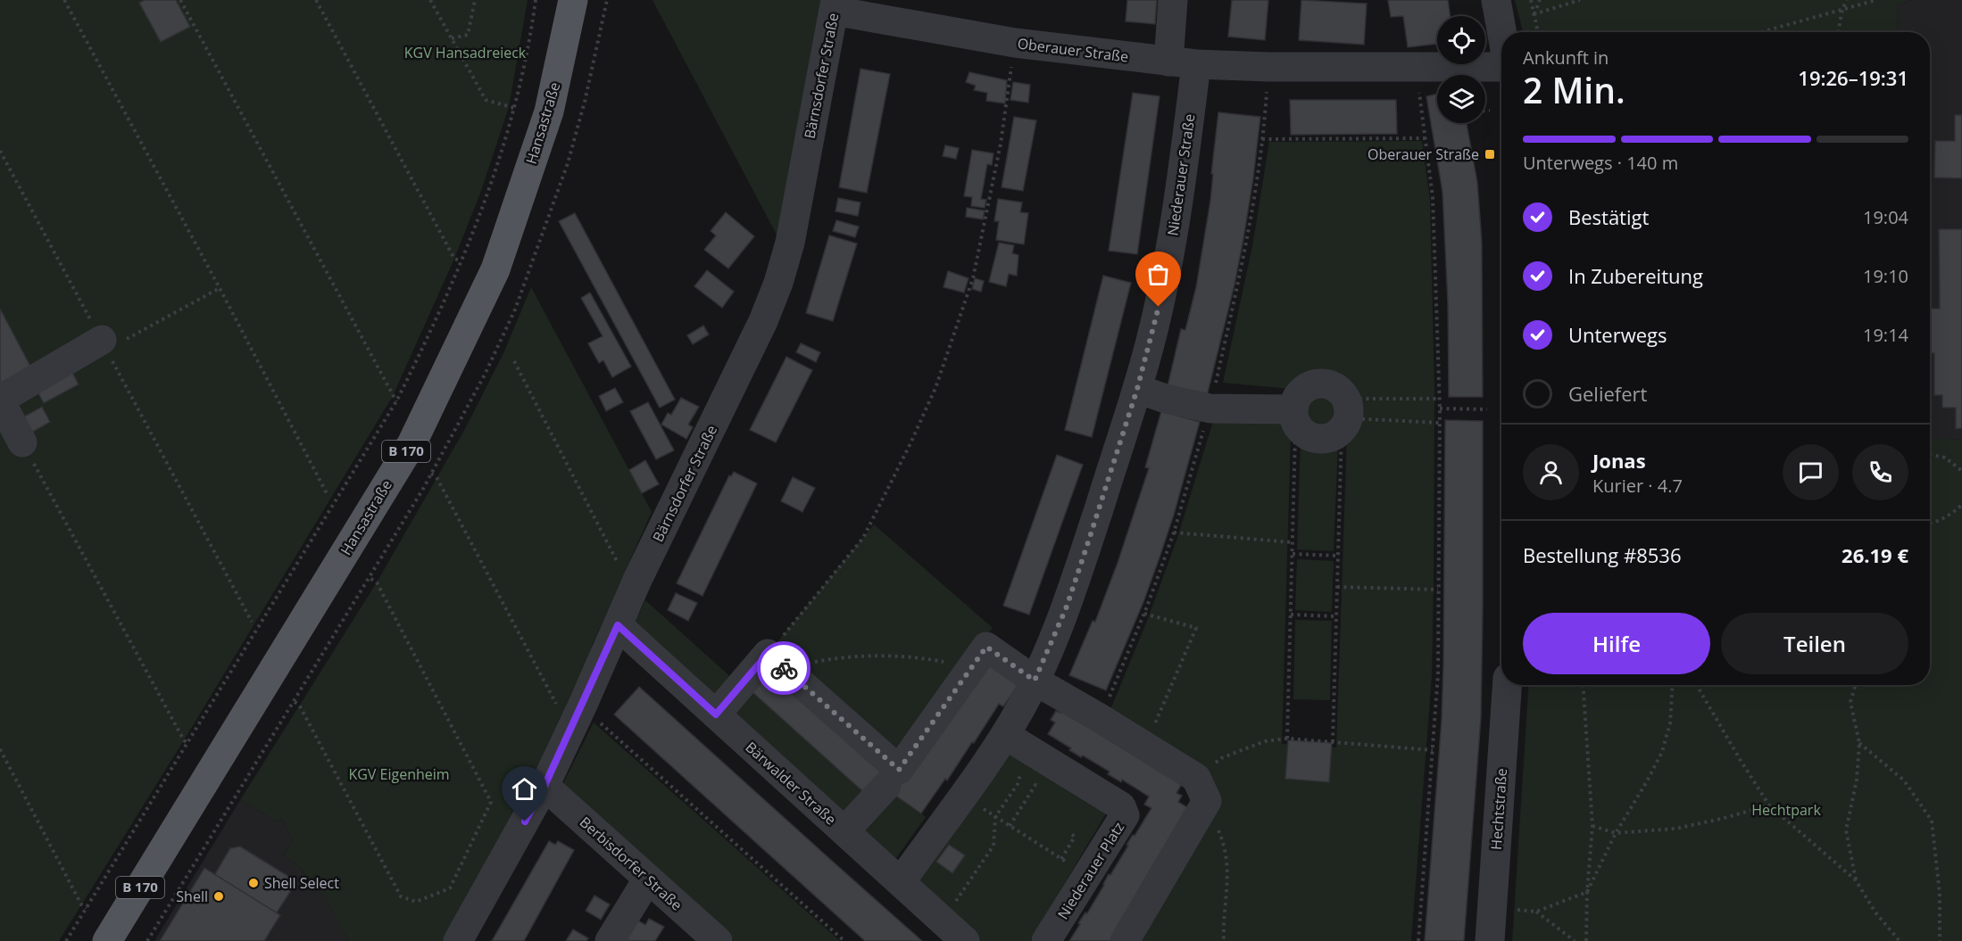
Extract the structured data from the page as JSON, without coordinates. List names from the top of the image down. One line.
{"streets":{"main road":["Hansastraße","B 170"],"street":["Oberauer Straße","Bärnsdorfer Straße","Niederauer Straße","Bärwalder Straße","Hechtstraße","Berbisdorfer Straße","Niederauer Platz"]},"crossings":[["Oberauer Straße","Bärnsdorfer Straße"],["Oberauer Straße","Niederauer Straße"],["Bärnsdorfer Straße","Bärwalder Straße"],["Bärnsdorfer Straße","Berbisdorfer Straße"]],"parks":["KGV Hansadreieck","KGV Eigenheim","Hechtpark"],"places":{"transit":["Oberauer Straße"],"other":["Shell Select","Shell"]},"page":{"heading":["2 Min.","Ankunft in","19:26–19:31"],"panel":["Jonas","Kurier · 4.7","Bestellung #8536","26.19 €"],"bar":"Unterwegs · 140 m","list":[["Bestätigt","19:04"],["In Zubereitung","19:10"],["Unterwegs","19:14"],"Geliefert"],"buttons":["Hilfe","Teilen"]}}
